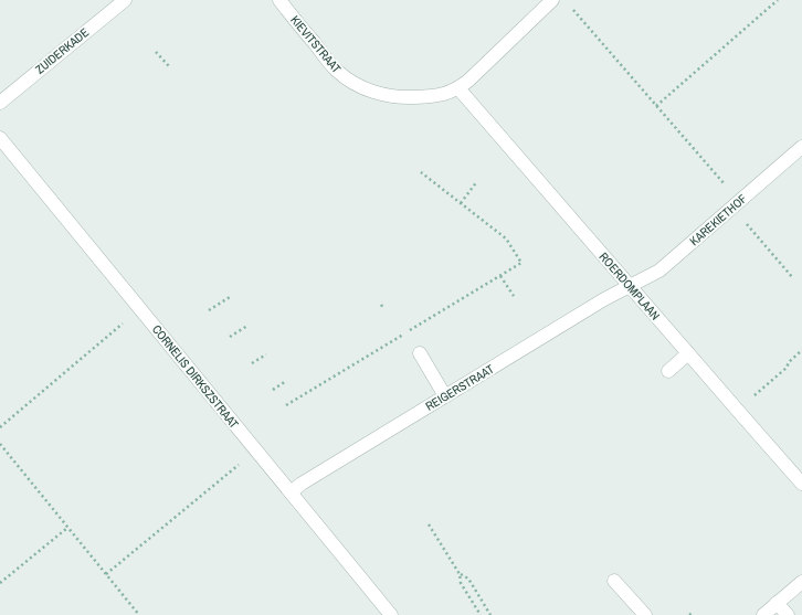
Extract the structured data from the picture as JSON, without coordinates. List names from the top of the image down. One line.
{"streets":{"street":["KIEVITSTRAAT","ZUIDERKADE","KAREKIETHOF","ROERDOMPLAAN","CORNELIS DIRKSZSTRAAT","REIGERSTRAAT"]},"crossings":[["KIEVITSTRAAT","ROERDOMPLAAN"],["KAREKIETHOF","ROERDOMPLAAN"],["KAREKIETHOF","REIGERSTRAAT"],["ROERDOMPLAAN","REIGERSTRAAT"],["CORNELIS DIRKSZSTRAAT","REIGERSTRAAT"]]}
